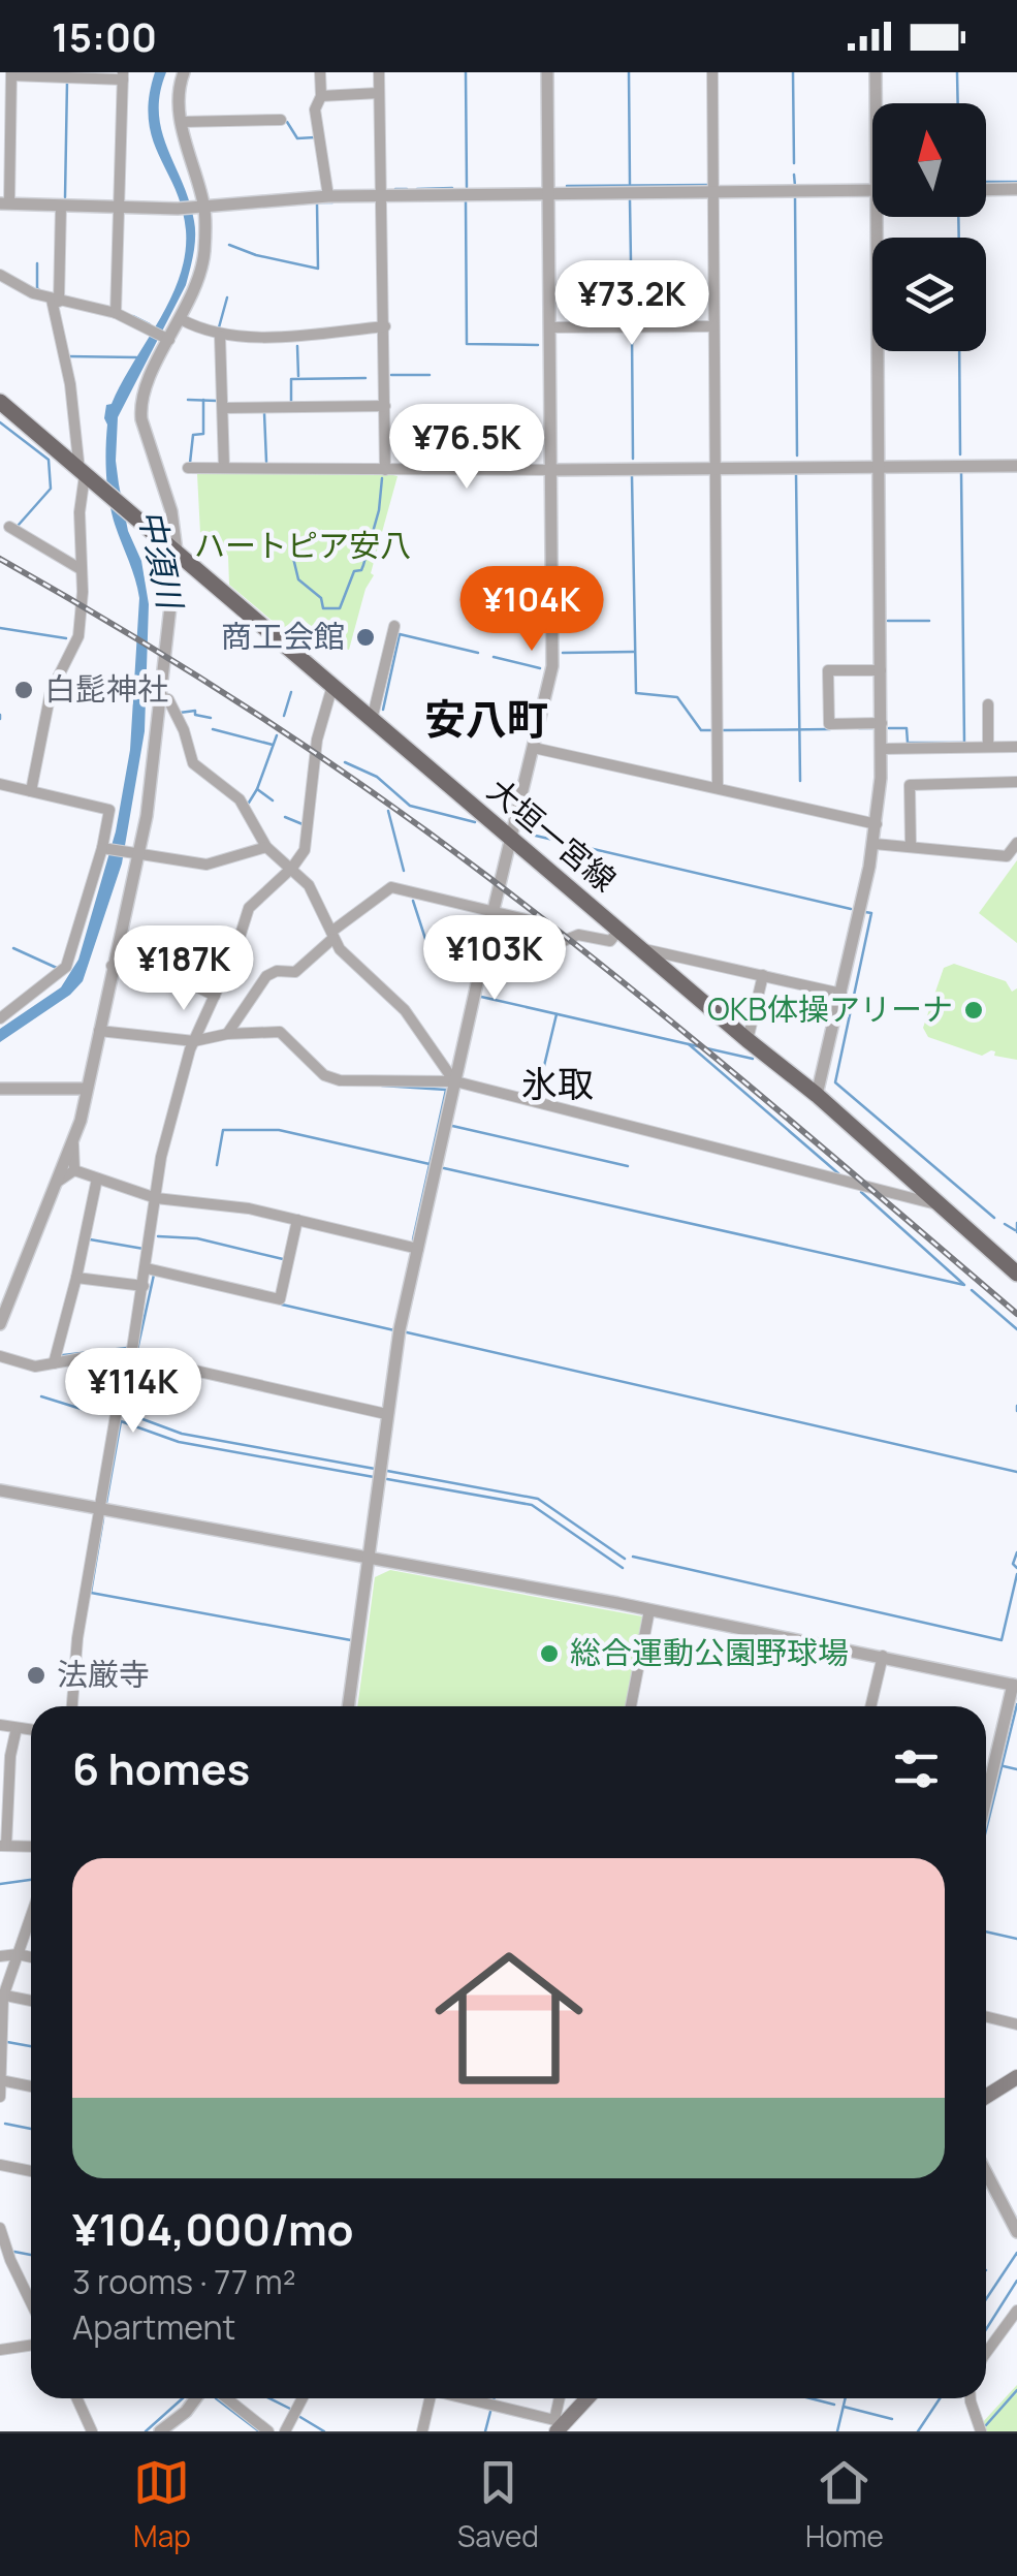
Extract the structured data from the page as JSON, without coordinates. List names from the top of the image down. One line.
{"streets":{"main road":["大垣一宮線"]},"districts":["安八町","氷取"],"water":["中須川"],"parks":["ハートピア安八"],"places":["商工会館","白髭神社","OKB体操アリーナ","総合運動公園野球場","法厳寺"],"north":"top","page":{"status":"15:00","price":["¥73.2K","¥76.5K","¥104K","¥103K","¥187K","¥114K"],"heading":"6 homes","list":[{"name":"¥104,000/mo","note":"3 rooms · 77 m² · Apartment"}],"tabs":["Map","Saved","Home"]}}
